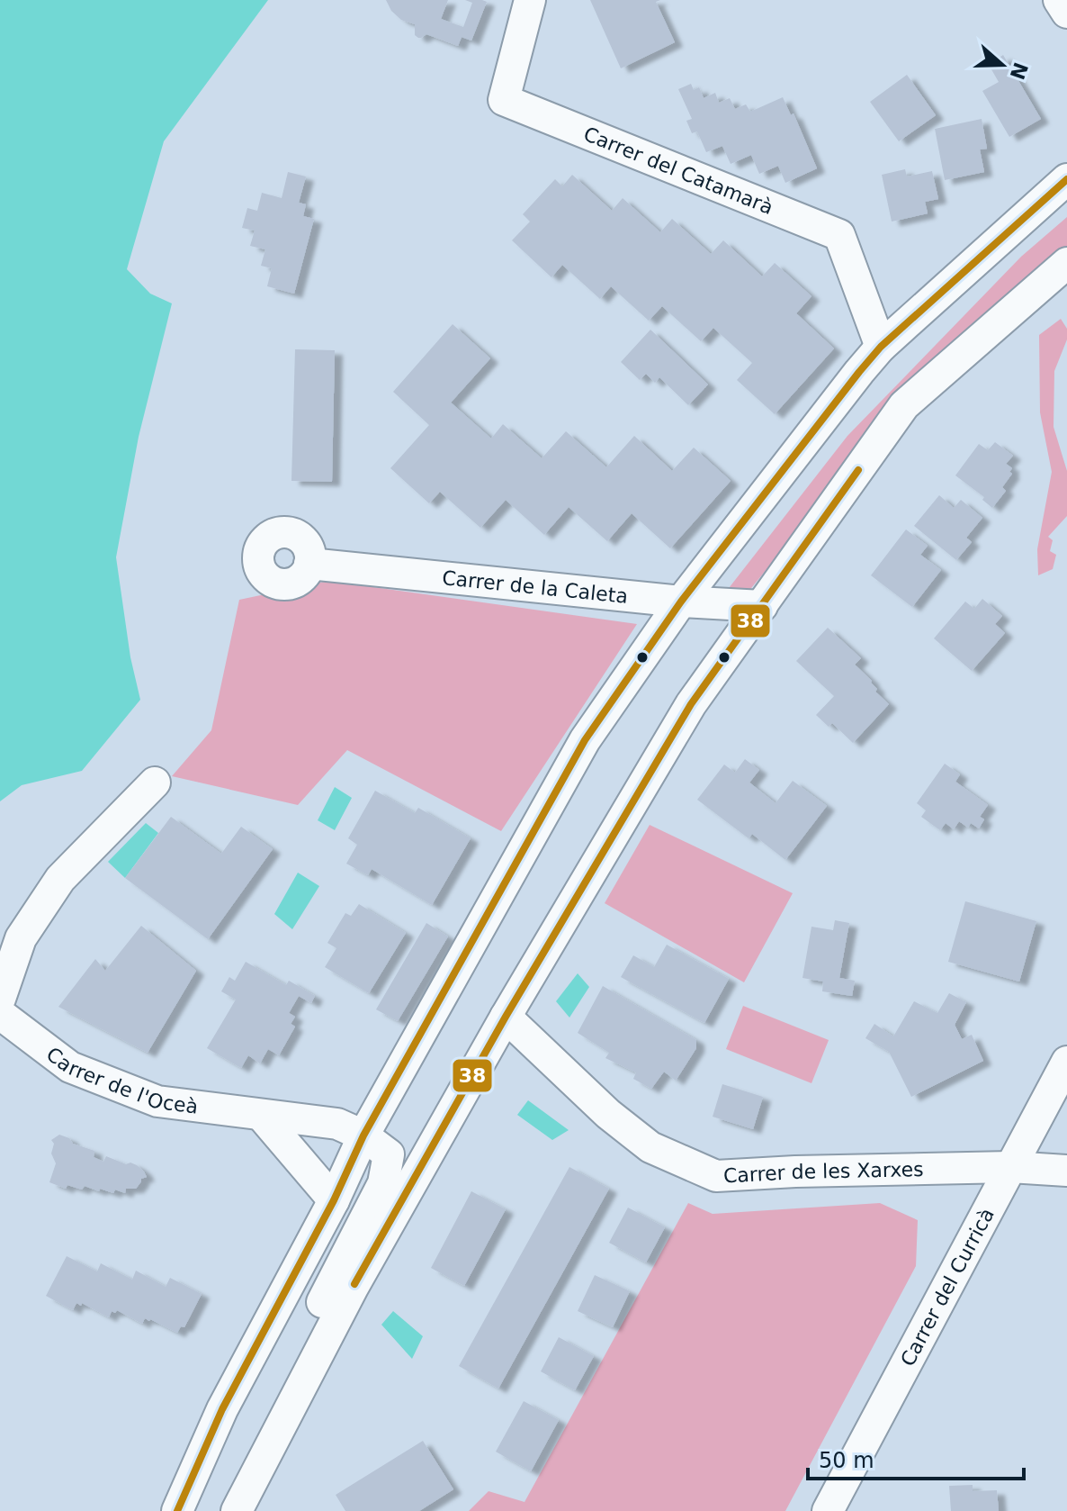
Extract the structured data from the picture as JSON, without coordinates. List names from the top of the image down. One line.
{"streets":{"street":["Carrer del Catamarà","Carrer de la Caleta","Carrer de l'Oceà","Carrer de les Xarxes","Carrer del Curricà"]},"crossings":[["Carrer de les Xarxes","Carrer del Curricà"]],"lines":["transit line 38"],"scale_bar":"50 m","north":"right"}
